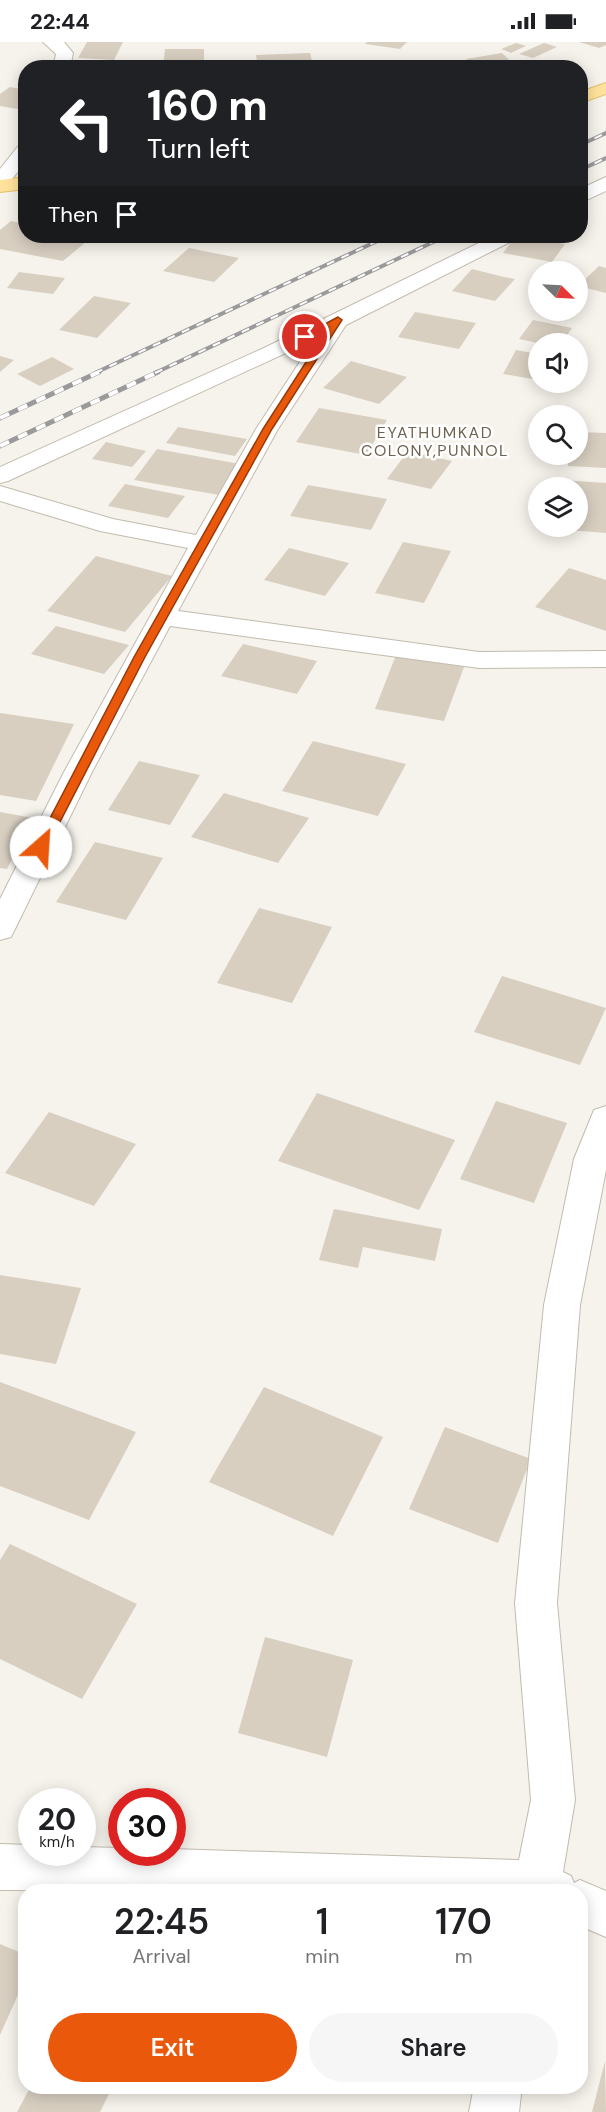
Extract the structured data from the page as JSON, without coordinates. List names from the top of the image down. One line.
{"districts":["EYATHUMKAD COLONY,PUNNOL"],"north":"bottom right","page":{"status":"22:44","turn":["160 m","Turn left"],"then":"Then","speed":"20 km/h","limit":"30","eta":["22:45","Arrival","1","min","170","m"],"buttons":["Exit","Share"]}}
